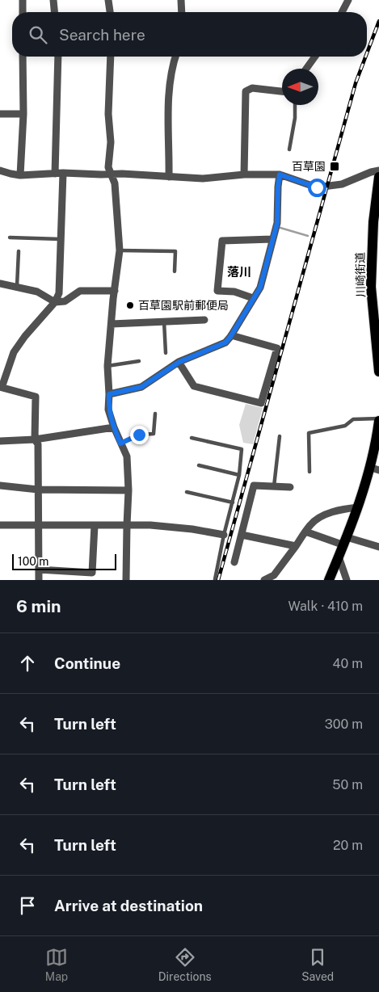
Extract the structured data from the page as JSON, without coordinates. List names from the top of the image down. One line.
{"streets":{"main road":["川崎街道"]},"districts":["落川"],"places":{"transit":["百草園"],"other":["百草園駅前郵便局"]},"scale_bar":"100 m","north":"left","page":{"search":"Search here","scale":"100 m","heading":["6 min","Walk · 410 m"],"list":[["Continue","40 m"],["Turn left","300 m"],["Turn left","50 m"],["Turn left","20 m"],"Arrive at destination"],"nav":["Map","Directions","Saved"]}}
